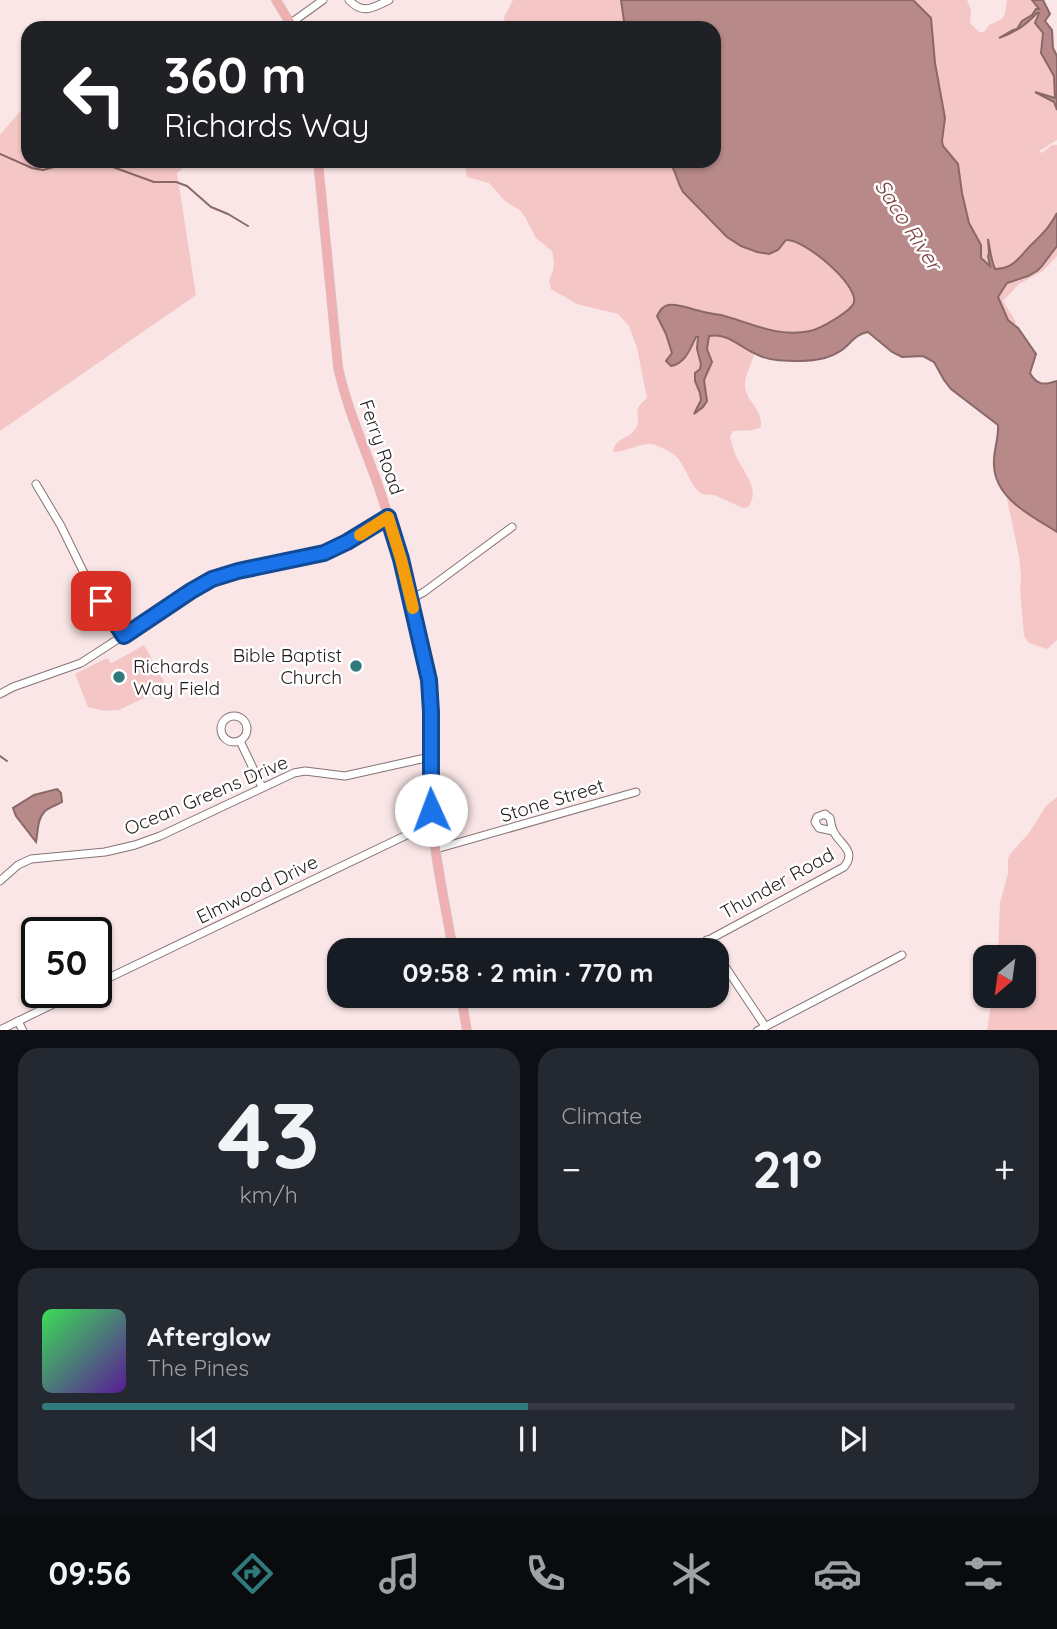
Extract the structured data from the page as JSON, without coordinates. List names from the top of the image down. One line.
{"streets":{"main road":["Ferry Road"],"street":["Ocean Greens Drive","Stone Street","Thunder Road","Elmwood Drive"]},"crossings":[["Ferry Road","Ocean Greens Drive"],["Ferry Road","Stone Street"],["Ferry Road","Elmwood Drive"]],"water":["Saco River"],"places":["Bible Baptist Church","Richards Way Field"],"north":"bottom left","page":{"turn":["360 m","Richards Way"],"limit":"50","trip":"09:58 · 2 min · 770 m","tile":[["43","km/h"],"Climate"],"heat":["−","21°","+"],"song":["Afterglow","The Pines"],"tabs":"09:56"}}
